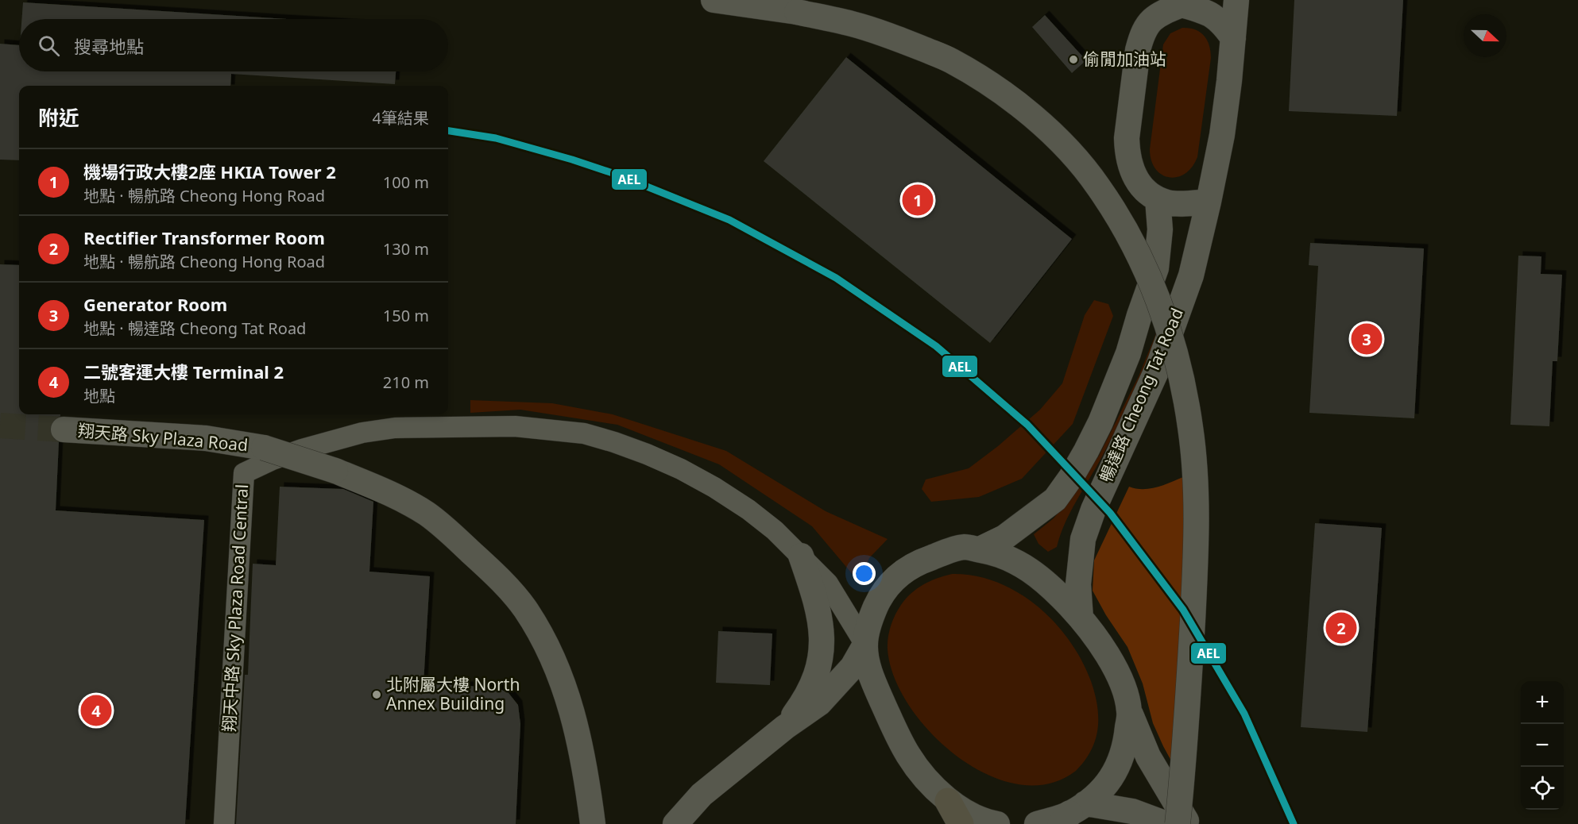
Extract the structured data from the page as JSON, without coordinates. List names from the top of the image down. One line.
{"streets":{"street":["暢達路 Cheong Tat Road","翔天路 Sky Plaza Road","翔天中路 Sky Plaza Road Central"]},"places":["偷閒加油站","北附屬大樓 North Annex Building"],"lines":["transit line AEL"],"north":"right","page":{"search":"搜尋地點","heading":["附近","4筆結果"],"list":[{"mark":"1","name":"機場行政大樓2座 HKIA Tower 2","note":"地點 · 暢航路 Cheong Hong Road","value":"100 m"},{"mark":"2","name":"Rectifier Transformer Room","note":"地點 · 暢航路 Cheong Hong Road","value":"130 m"},{"mark":"3","name":"Generator Room","note":"地點 · 暢達路 Cheong Tat Road","value":"150 m"},{"mark":"4","name":"二號客運大樓 Terminal 2","note":"地點","value":"210 m"}],"pins":["1","3","2","4"],"map_buttons":["+","−"]}}
